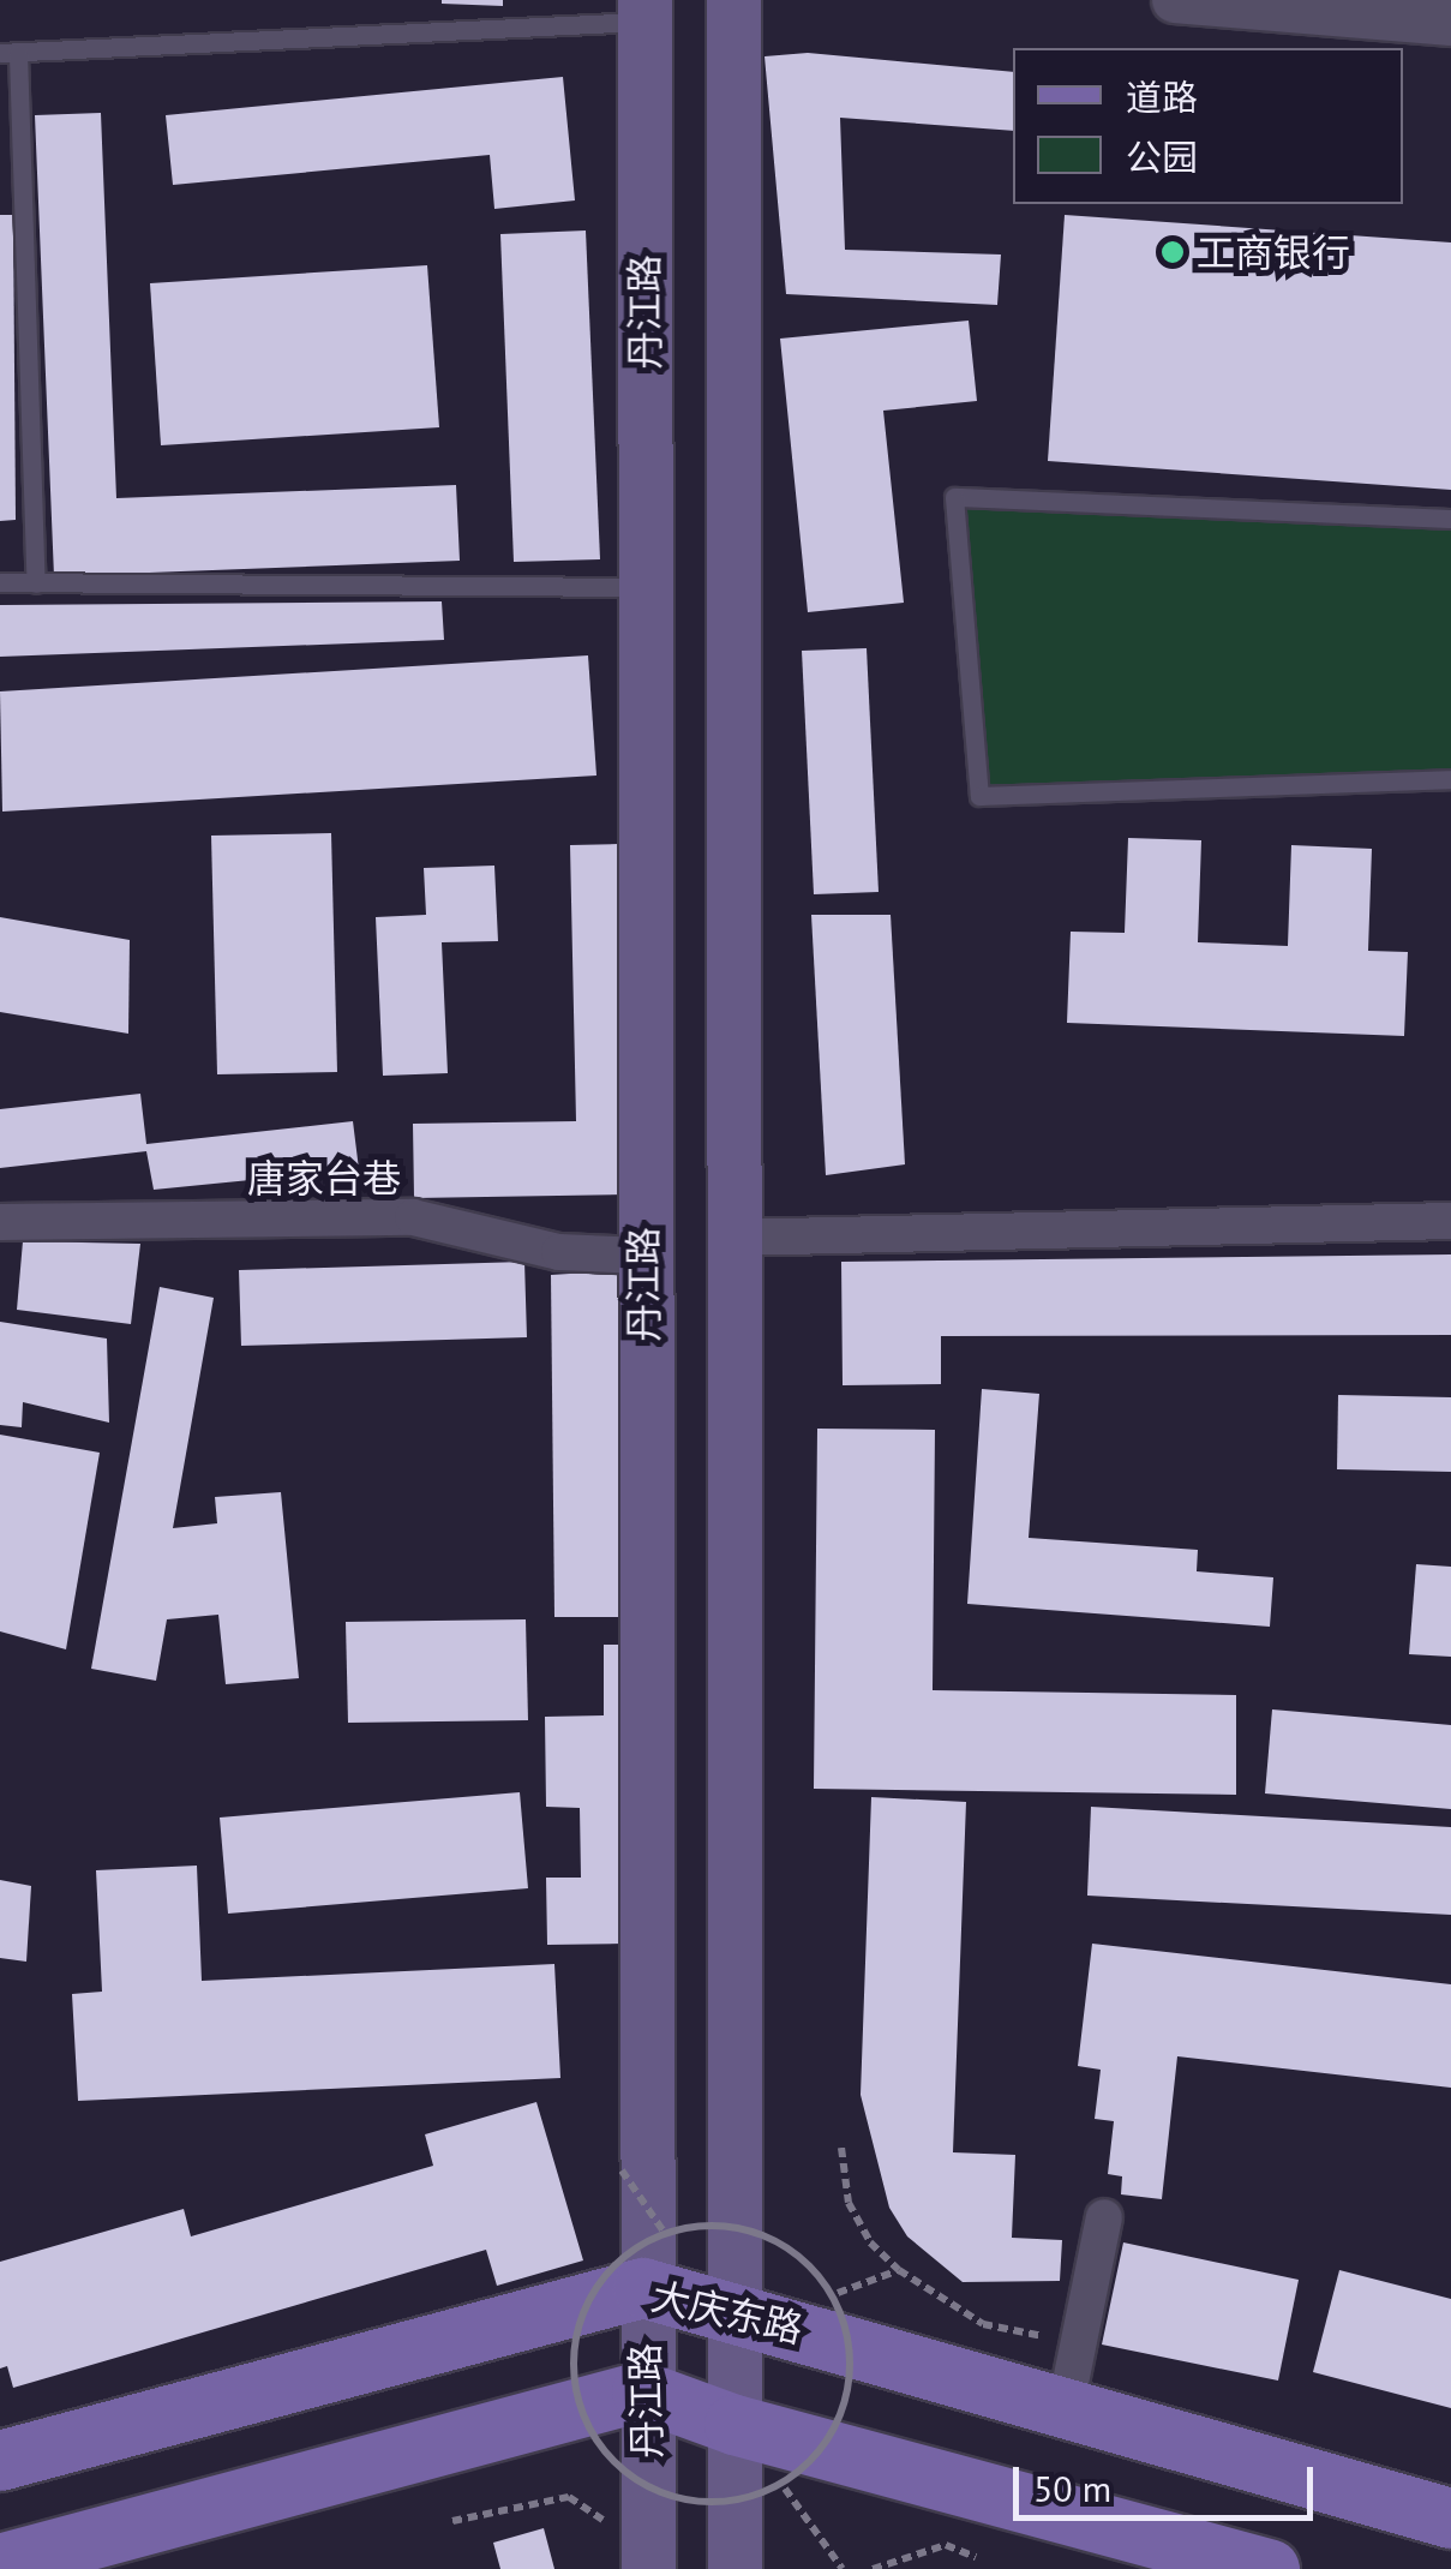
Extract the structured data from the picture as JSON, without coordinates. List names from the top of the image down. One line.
{"streets":{"main road":["丹江路","大庆东路"],"street":["唐家台巷"]},"crossings":[["丹江路","唐家台巷"],["丹江路","大庆东路"]],"places":["工商银行"],"legend":["道路","公园"],"scale_bar":"50 m"}
